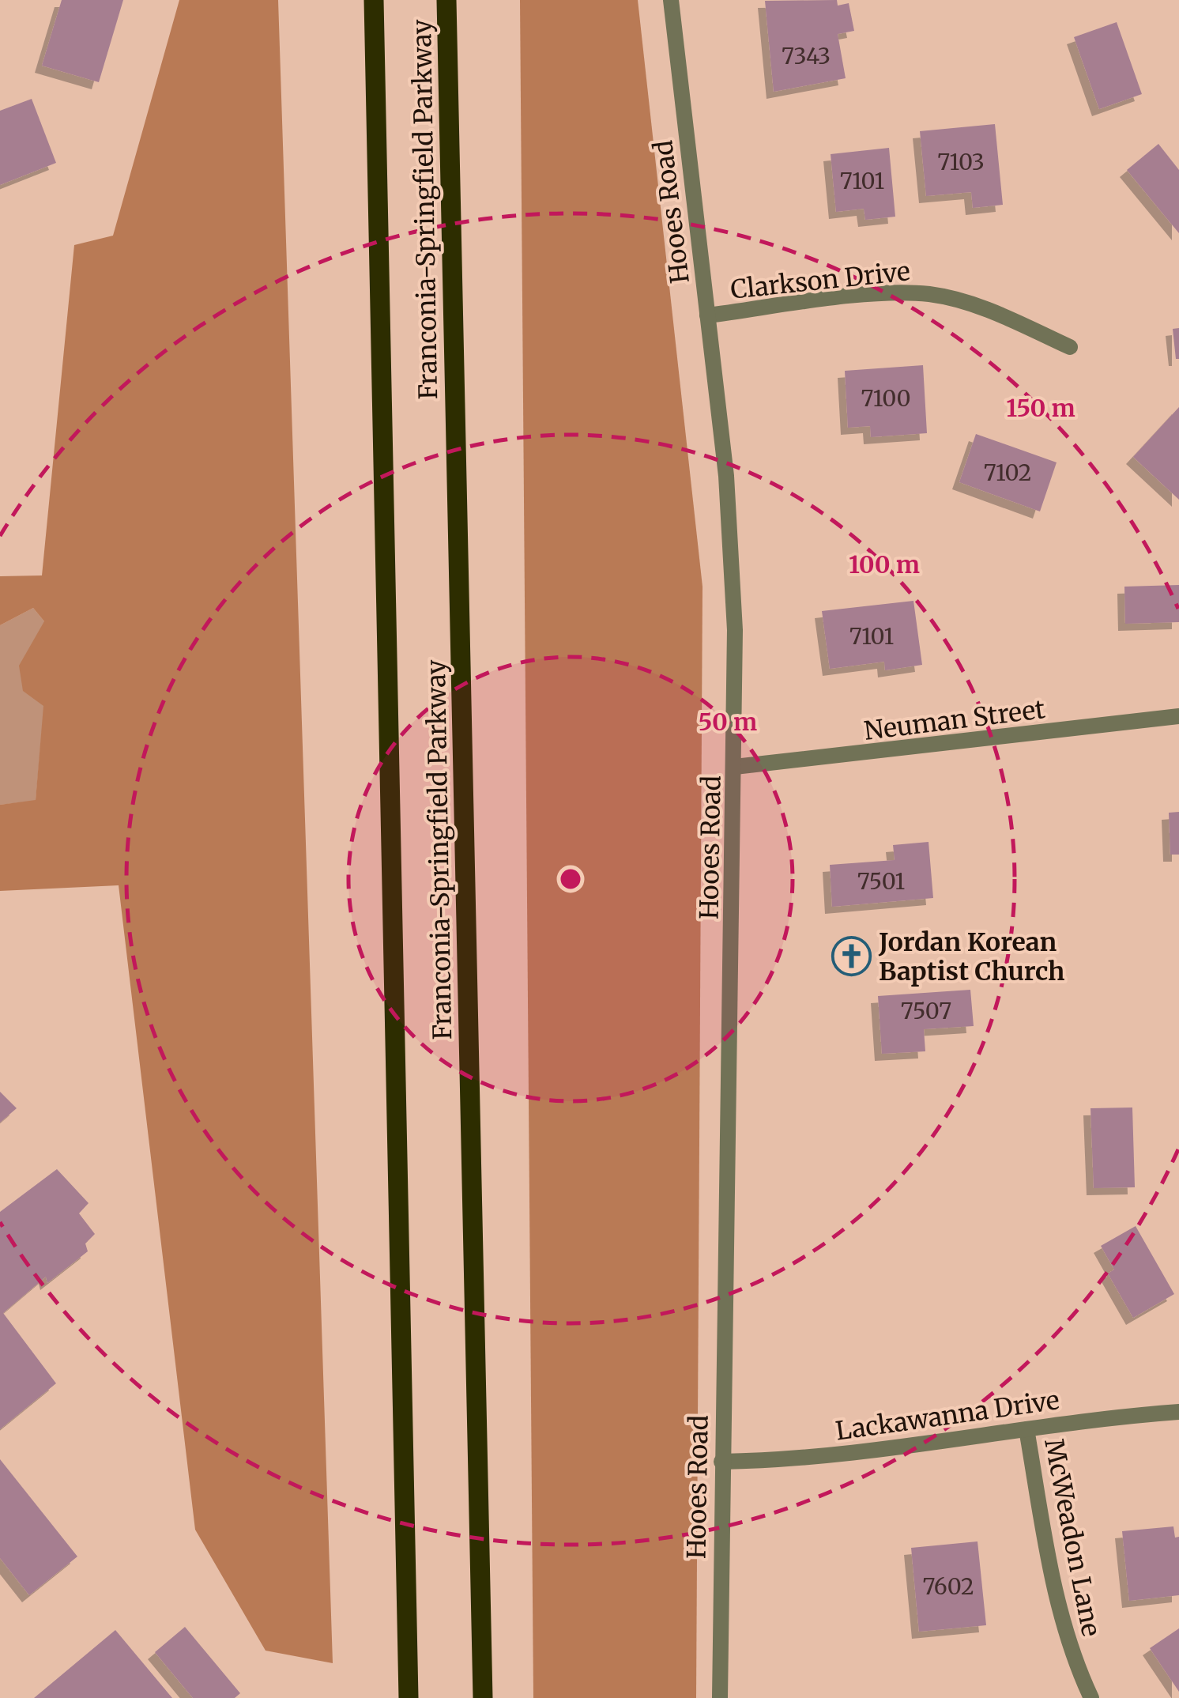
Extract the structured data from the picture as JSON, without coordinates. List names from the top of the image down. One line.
{"streets":{"main road":["Franconia-Springfield Parkway"],"street":["Hooes Road","Clarkson Drive","Neuman Street","Lackawanna Drive","McWeadon Lane"]},"crossings":[["Hooes Road","Clarkson Drive"],["Hooes Road","Neuman Street"],["Hooes Road","Lackawanna Drive"],["Lackawanna Drive","McWeadon Lane"]],"places":{"church":["Jordan Korean Baptist Church"]},"house_numbers":["7343","7103","7101","7100","7102","7101","7501","7507","7602"],"rings":["150 m","100 m","50 m"]}
